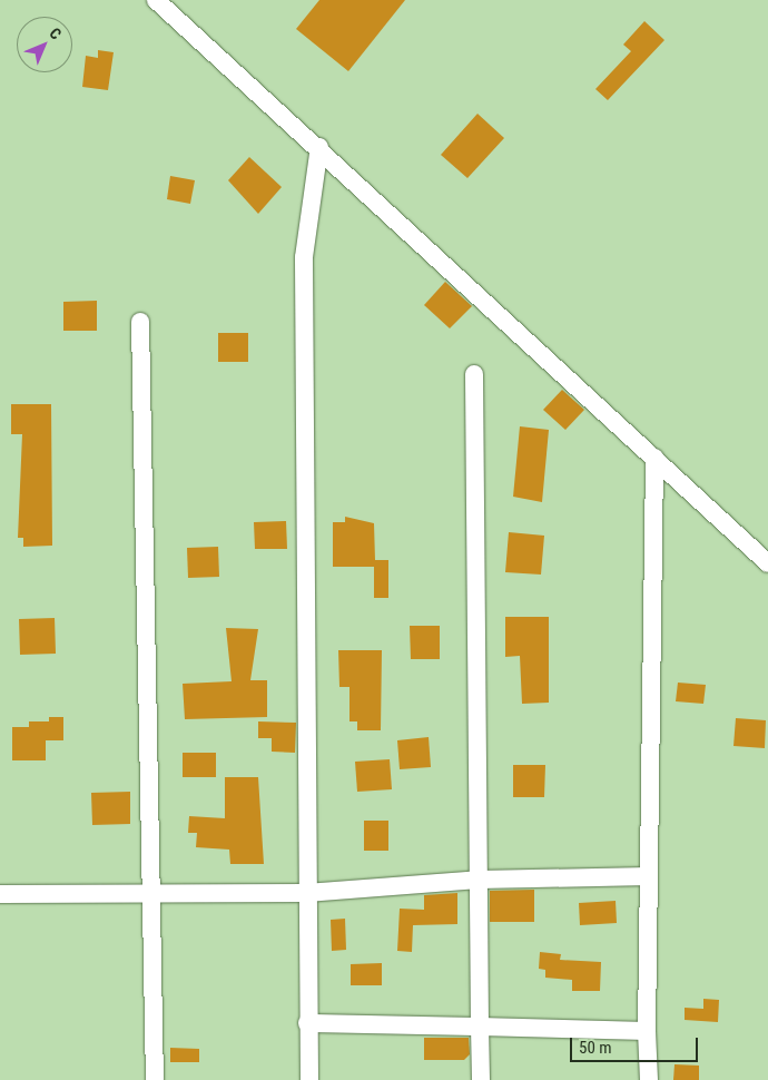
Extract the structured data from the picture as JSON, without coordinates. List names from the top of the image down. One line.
{"scale_bar":"50 m","north":"top right"}
